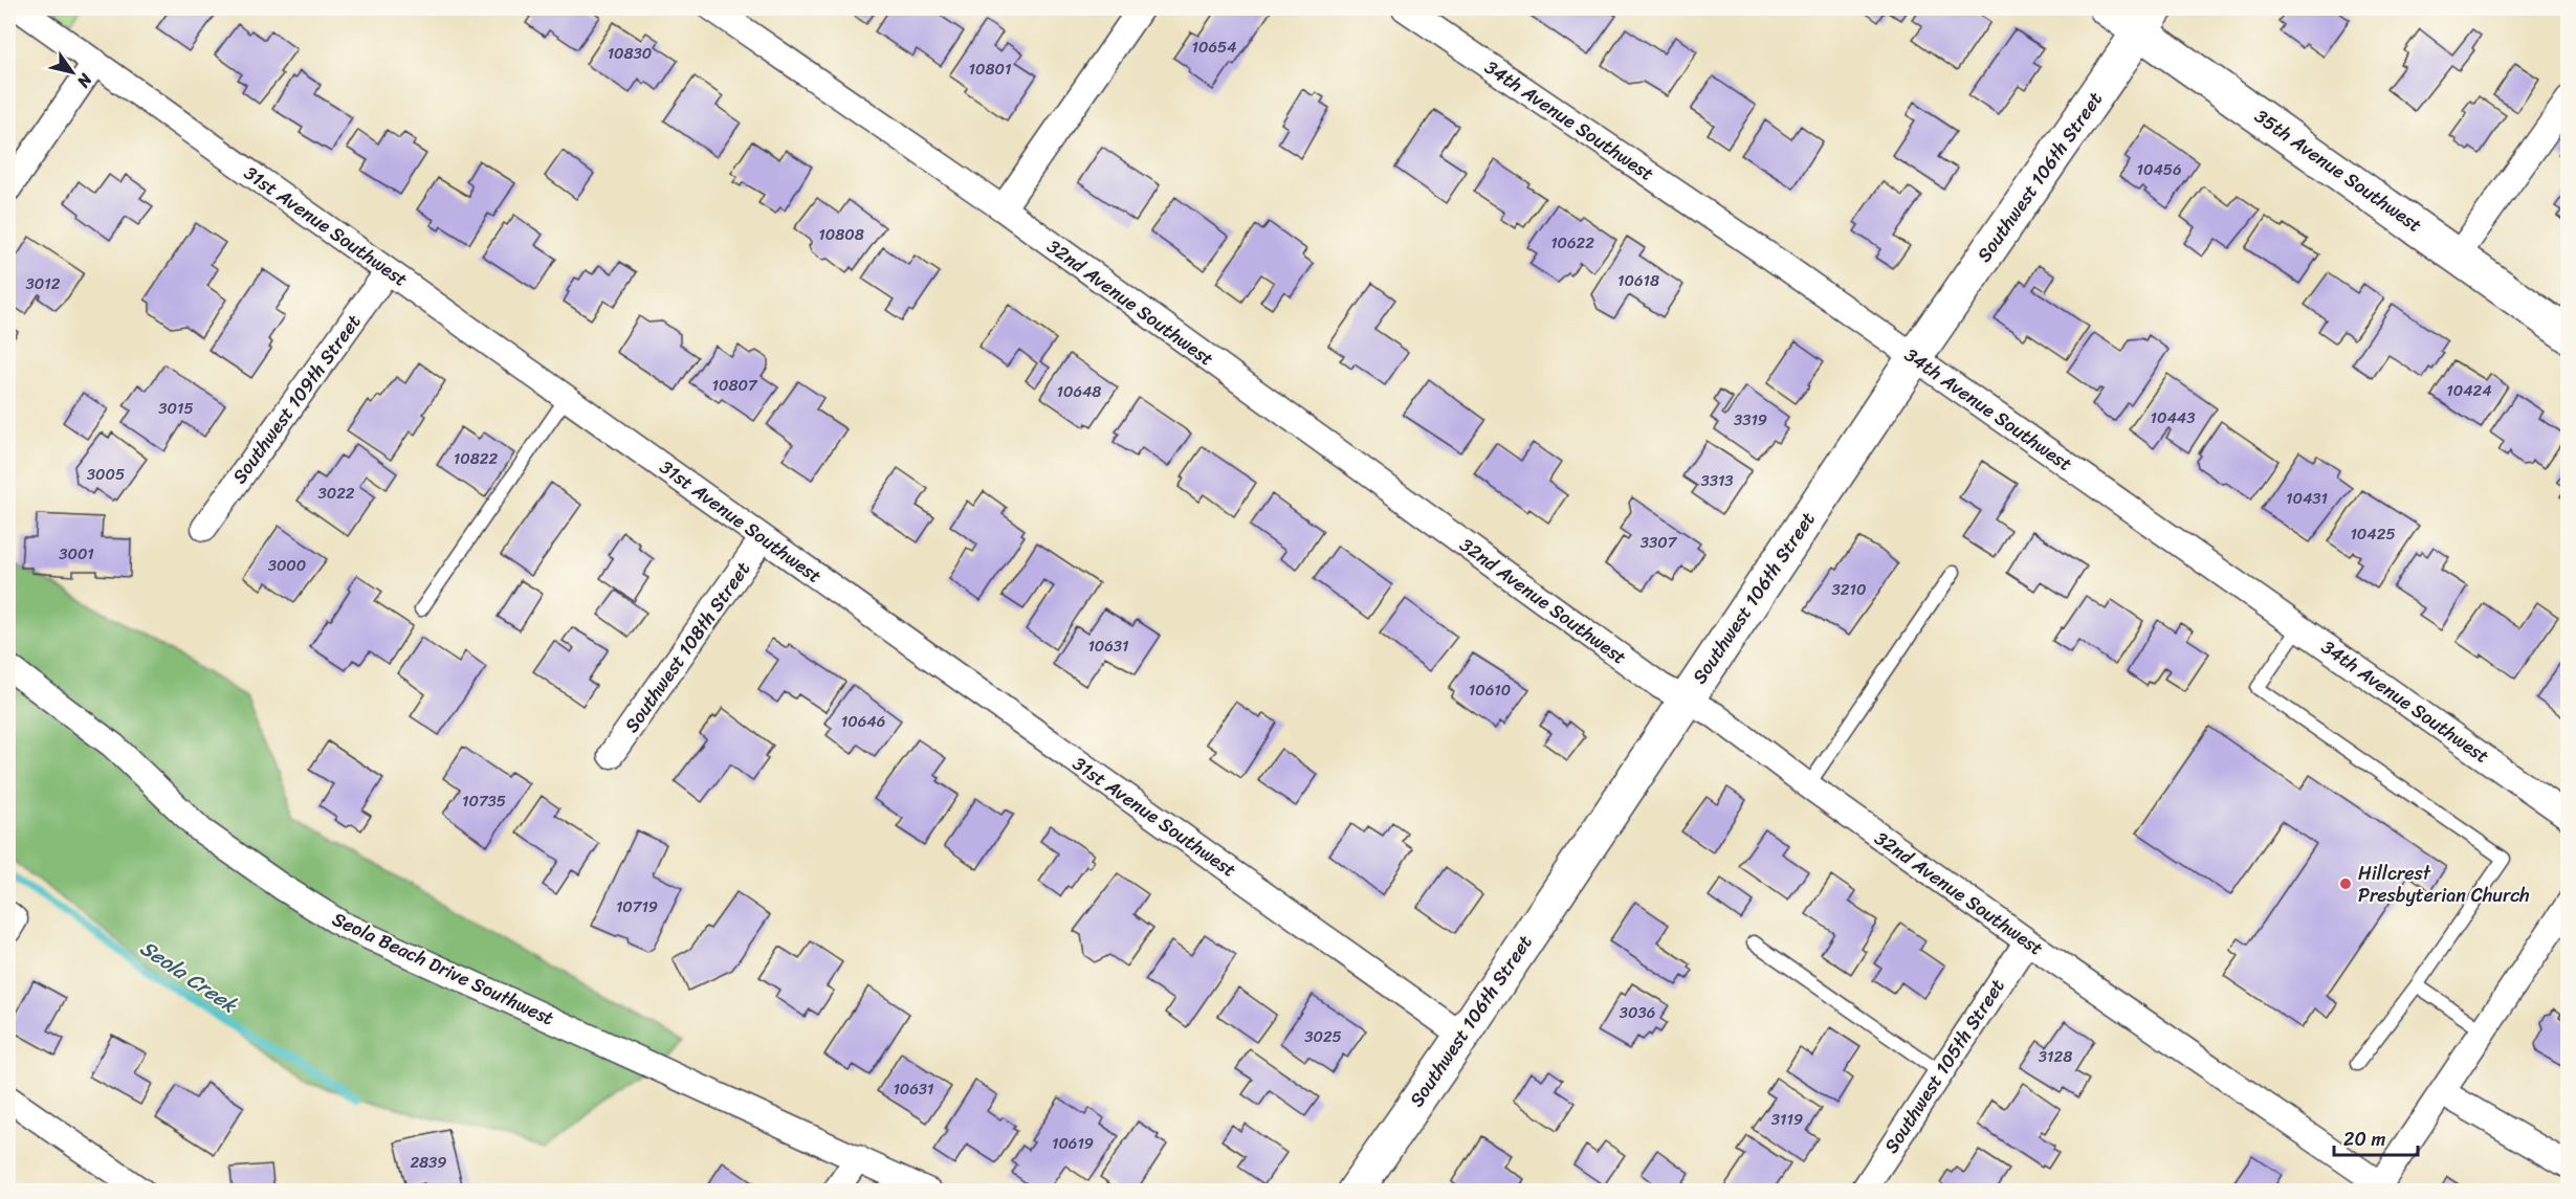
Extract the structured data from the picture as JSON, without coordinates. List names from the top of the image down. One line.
{"streets":{"street":["34th Avenue Southwest","35th Avenue Southwest","Southwest 106th Street","31st Avenue Southwest","32nd Avenue Southwest","Southwest 109th Street","Southwest 108th Street","Seola Beach Drive Southwest","Southwest 105th Street"]},"crossings":[["34th Avenue Southwest","Southwest 106th Street"],["35th Avenue Southwest","Southwest 106th Street"],["Southwest 106th Street","31st Avenue Southwest"],["Southwest 106th Street","32nd Avenue Southwest"],["31st Avenue Southwest","Southwest 109th Street"],["31st Avenue Southwest","Southwest 108th Street"],["32nd Avenue Southwest","Southwest 105th Street"]],"water":["Seola Creek"],"places":["Hillcrest Presbyterian Church"],"house_numbers":["10654","10830","10801","10456","10808","10622","10618","3012","10807","10424","10648","3015","10443","3319","10822","3005","3313","3022","10431","10425","3307","3001","3000","3210","10631","10610","10646","10735","10719","3036","3025","3128","10631","3119","10619","2839"],"scale_bar":"20 m","north":"bottom right"}
